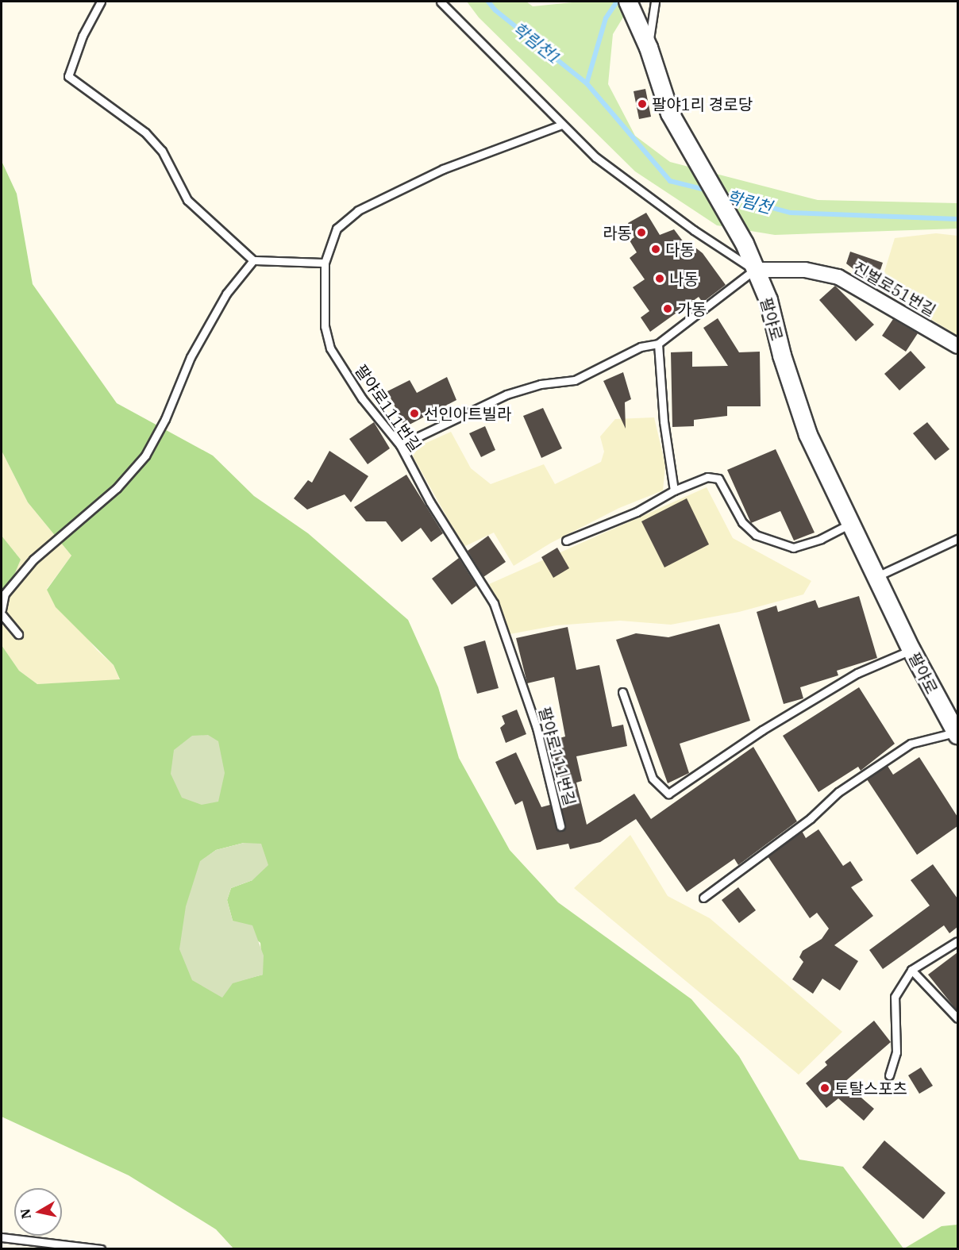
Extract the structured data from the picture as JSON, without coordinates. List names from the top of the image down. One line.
{"streets":{"street":["진벌로51번길","팔야로"],"lane":["팔야로111번길"]},"crossings":[["진벌로51번길","팔야로"]],"water":["학림천1","학림천"],"places":["팔야1리 경로당","라동","다동","나동","가동","선인아트빌라","토탈스포츠"],"north":"left"}
